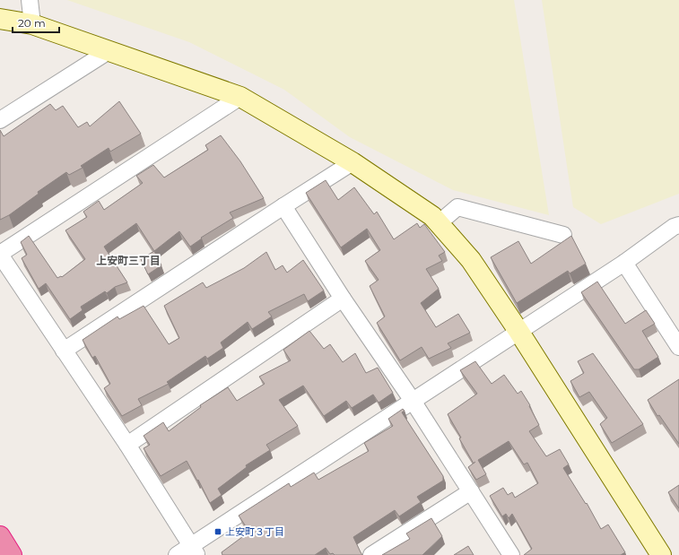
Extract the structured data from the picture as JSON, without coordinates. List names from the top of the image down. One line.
{"districts":["上安町三丁目"],"places":{"transit":["上安町３丁目"]},"scale_bar":"20 m"}
